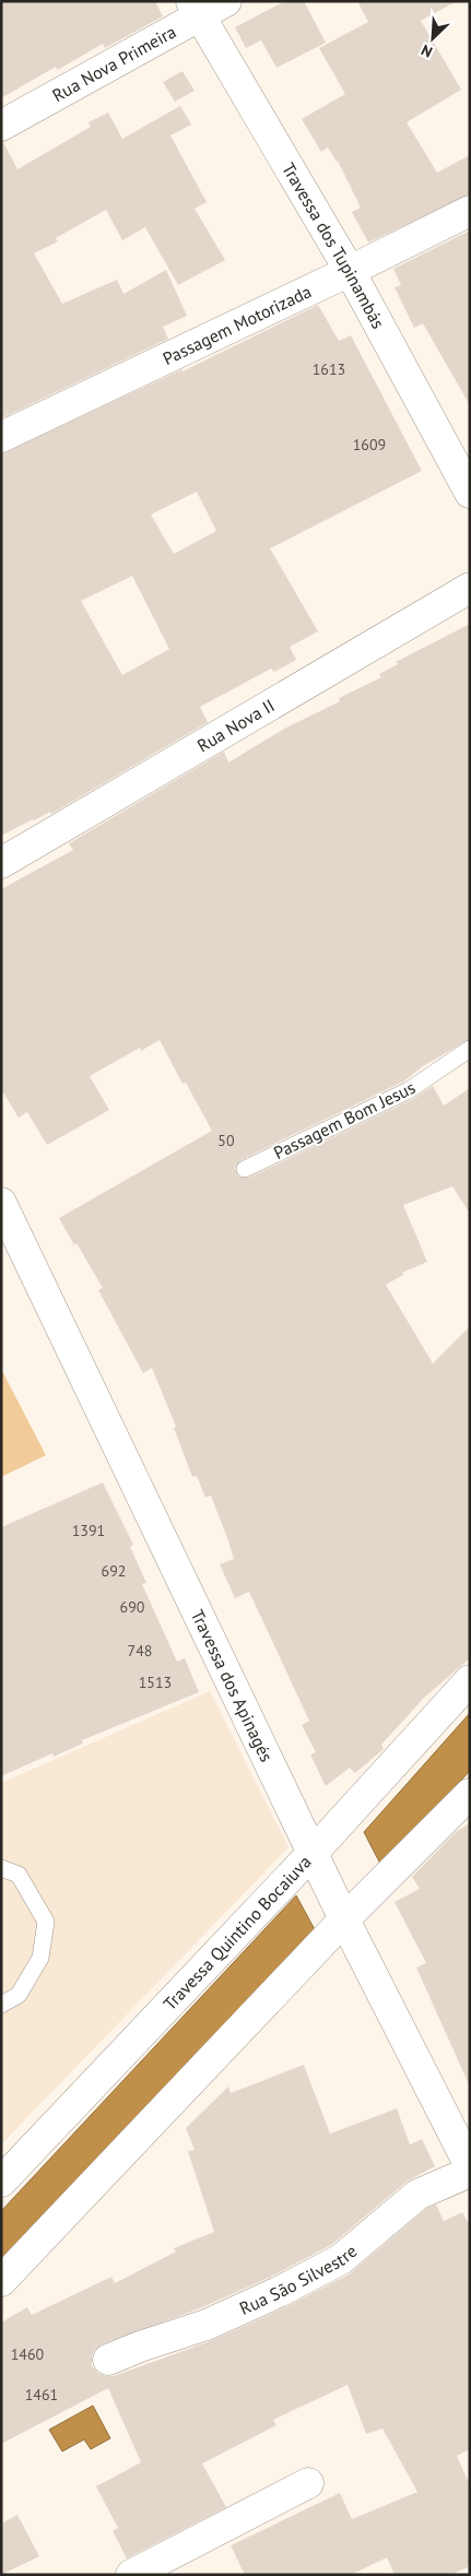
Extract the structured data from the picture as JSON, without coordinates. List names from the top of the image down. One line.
{"streets":{"street":["Rua Nova Primeira","Travessa dos Tupinambás","Passagem Motorizada","Rua Nova II","Travessa dos Apinagés","Travessa Quintino Bocaiuva","Rua São Silvestre"],"lane":["Passagem Bom Jesus"]},"crossings":[["Rua Nova Primeira","Travessa dos Tupinambás"],["Travessa dos Tupinambás","Passagem Motorizada"],["Travessa dos Apinagés","Travessa Quintino Bocaiuva"]],"house_numbers":["1613","1609","50","1391","692","690","748","1513","1460","1461"],"north":"bottom left"}
